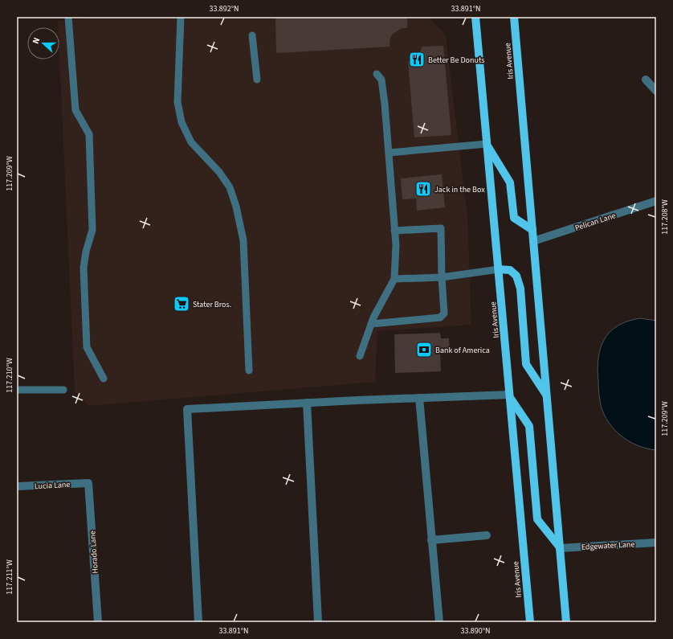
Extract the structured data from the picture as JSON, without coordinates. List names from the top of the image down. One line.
{"streets":{"main road":["Iris Avenue"],"street":["Pelican Lane","Lucia Lane","Edgewater Lane","Horado Lane"]},"crossings":[["Iris Avenue","Pelican Lane"],["Iris Avenue","Edgewater Lane"],["Lucia Lane","Horado Lane"]],"places":{"restaurant":["Better Be Donuts","Jack in the Box"],"supermarket":["Stater Bros."],"bank":["Bank of America"]},"north":"left","coordinates":["33.892°N","33.891°N","117.209°W","117.208°W","117.210°W","117.211°W","33.890°N"]}
